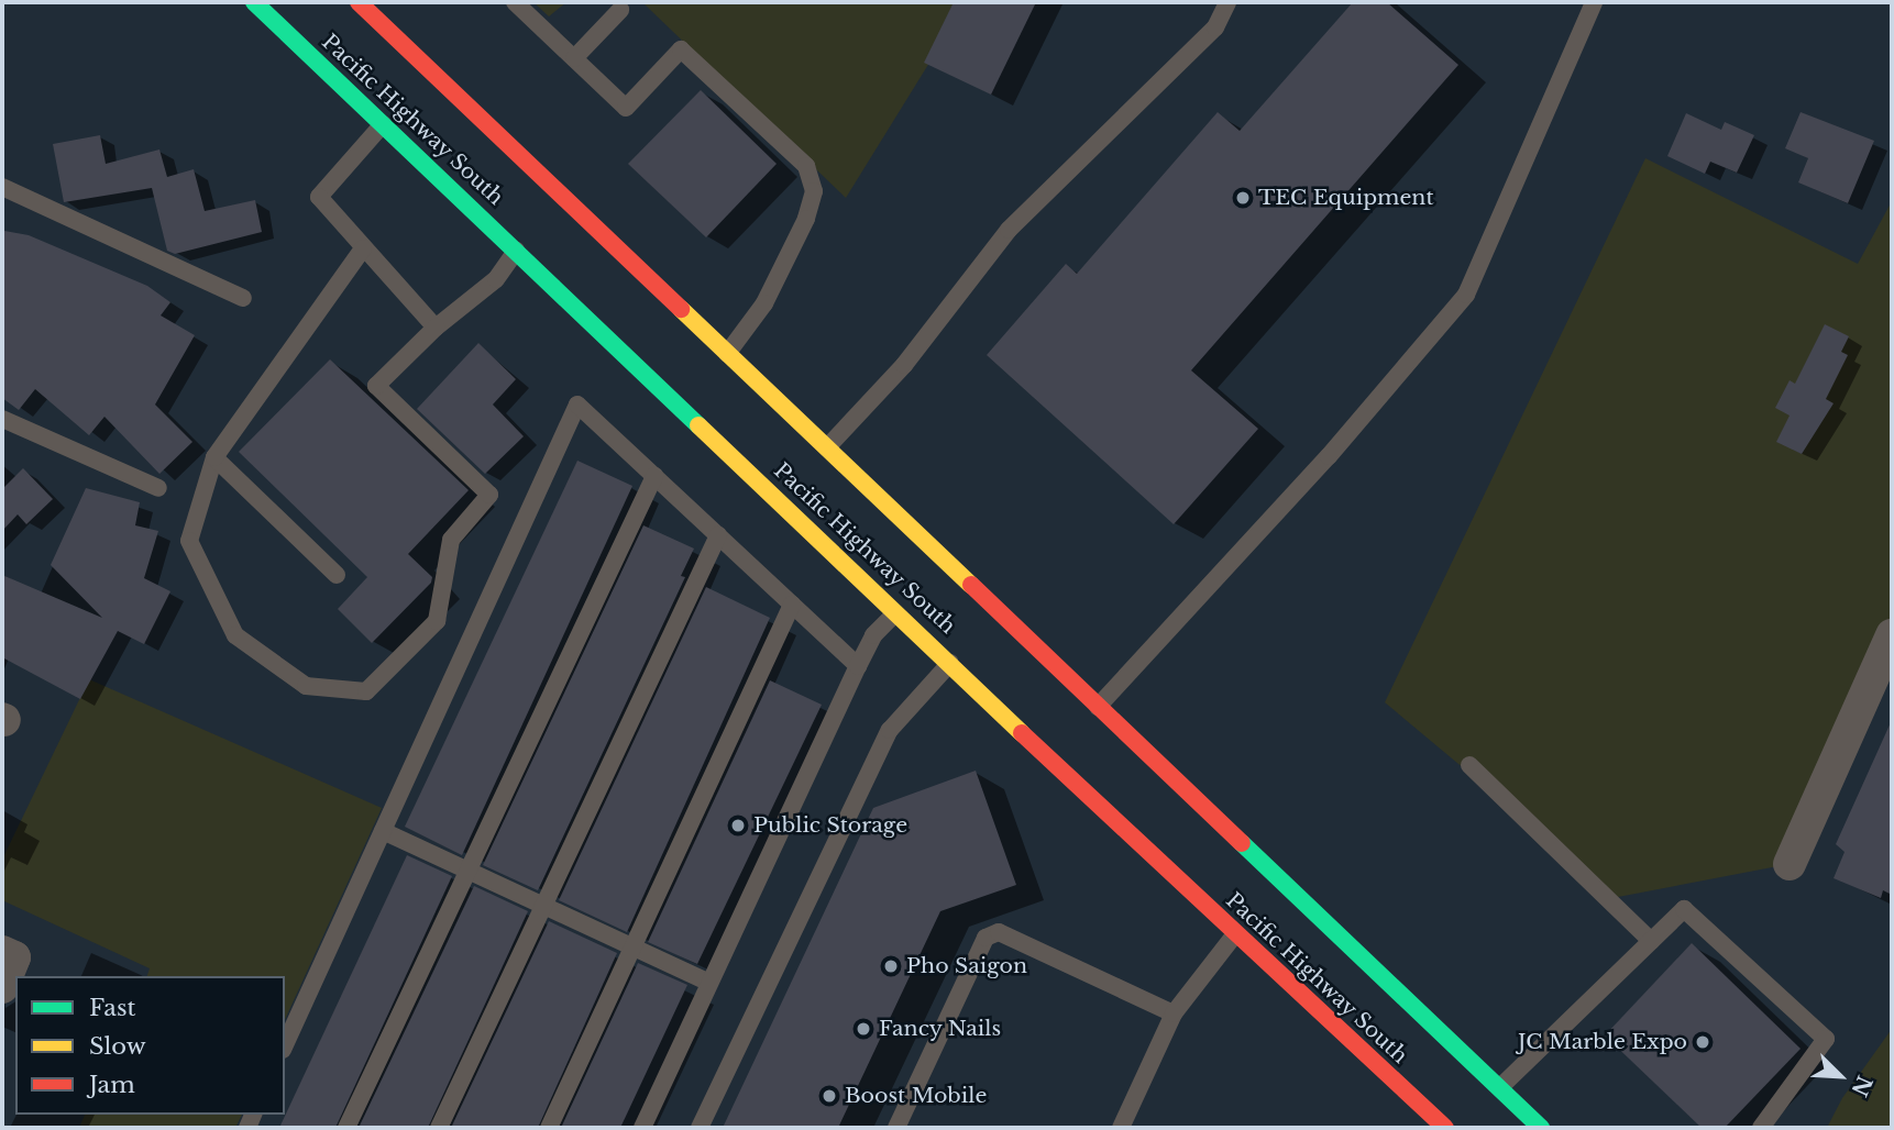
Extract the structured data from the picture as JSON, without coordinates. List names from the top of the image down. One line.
{"streets":{"main road":["Pacific Highway South"]},"places":["TEC Equipment","Public Storage","Pho Saigon","Fancy Nails","JC Marble Expo","Boost Mobile"],"legend":["Fast","Slow","Jam"],"north":"bottom right"}
